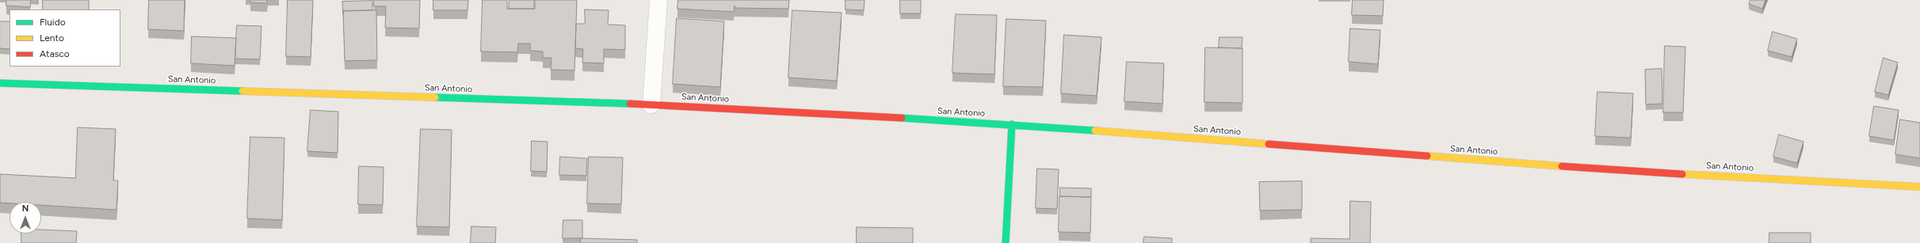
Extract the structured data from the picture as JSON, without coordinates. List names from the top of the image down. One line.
{"streets":{"street":["San Antonio"]},"legend":["Fluido","Lento","Atasco"],"north":"top"}
